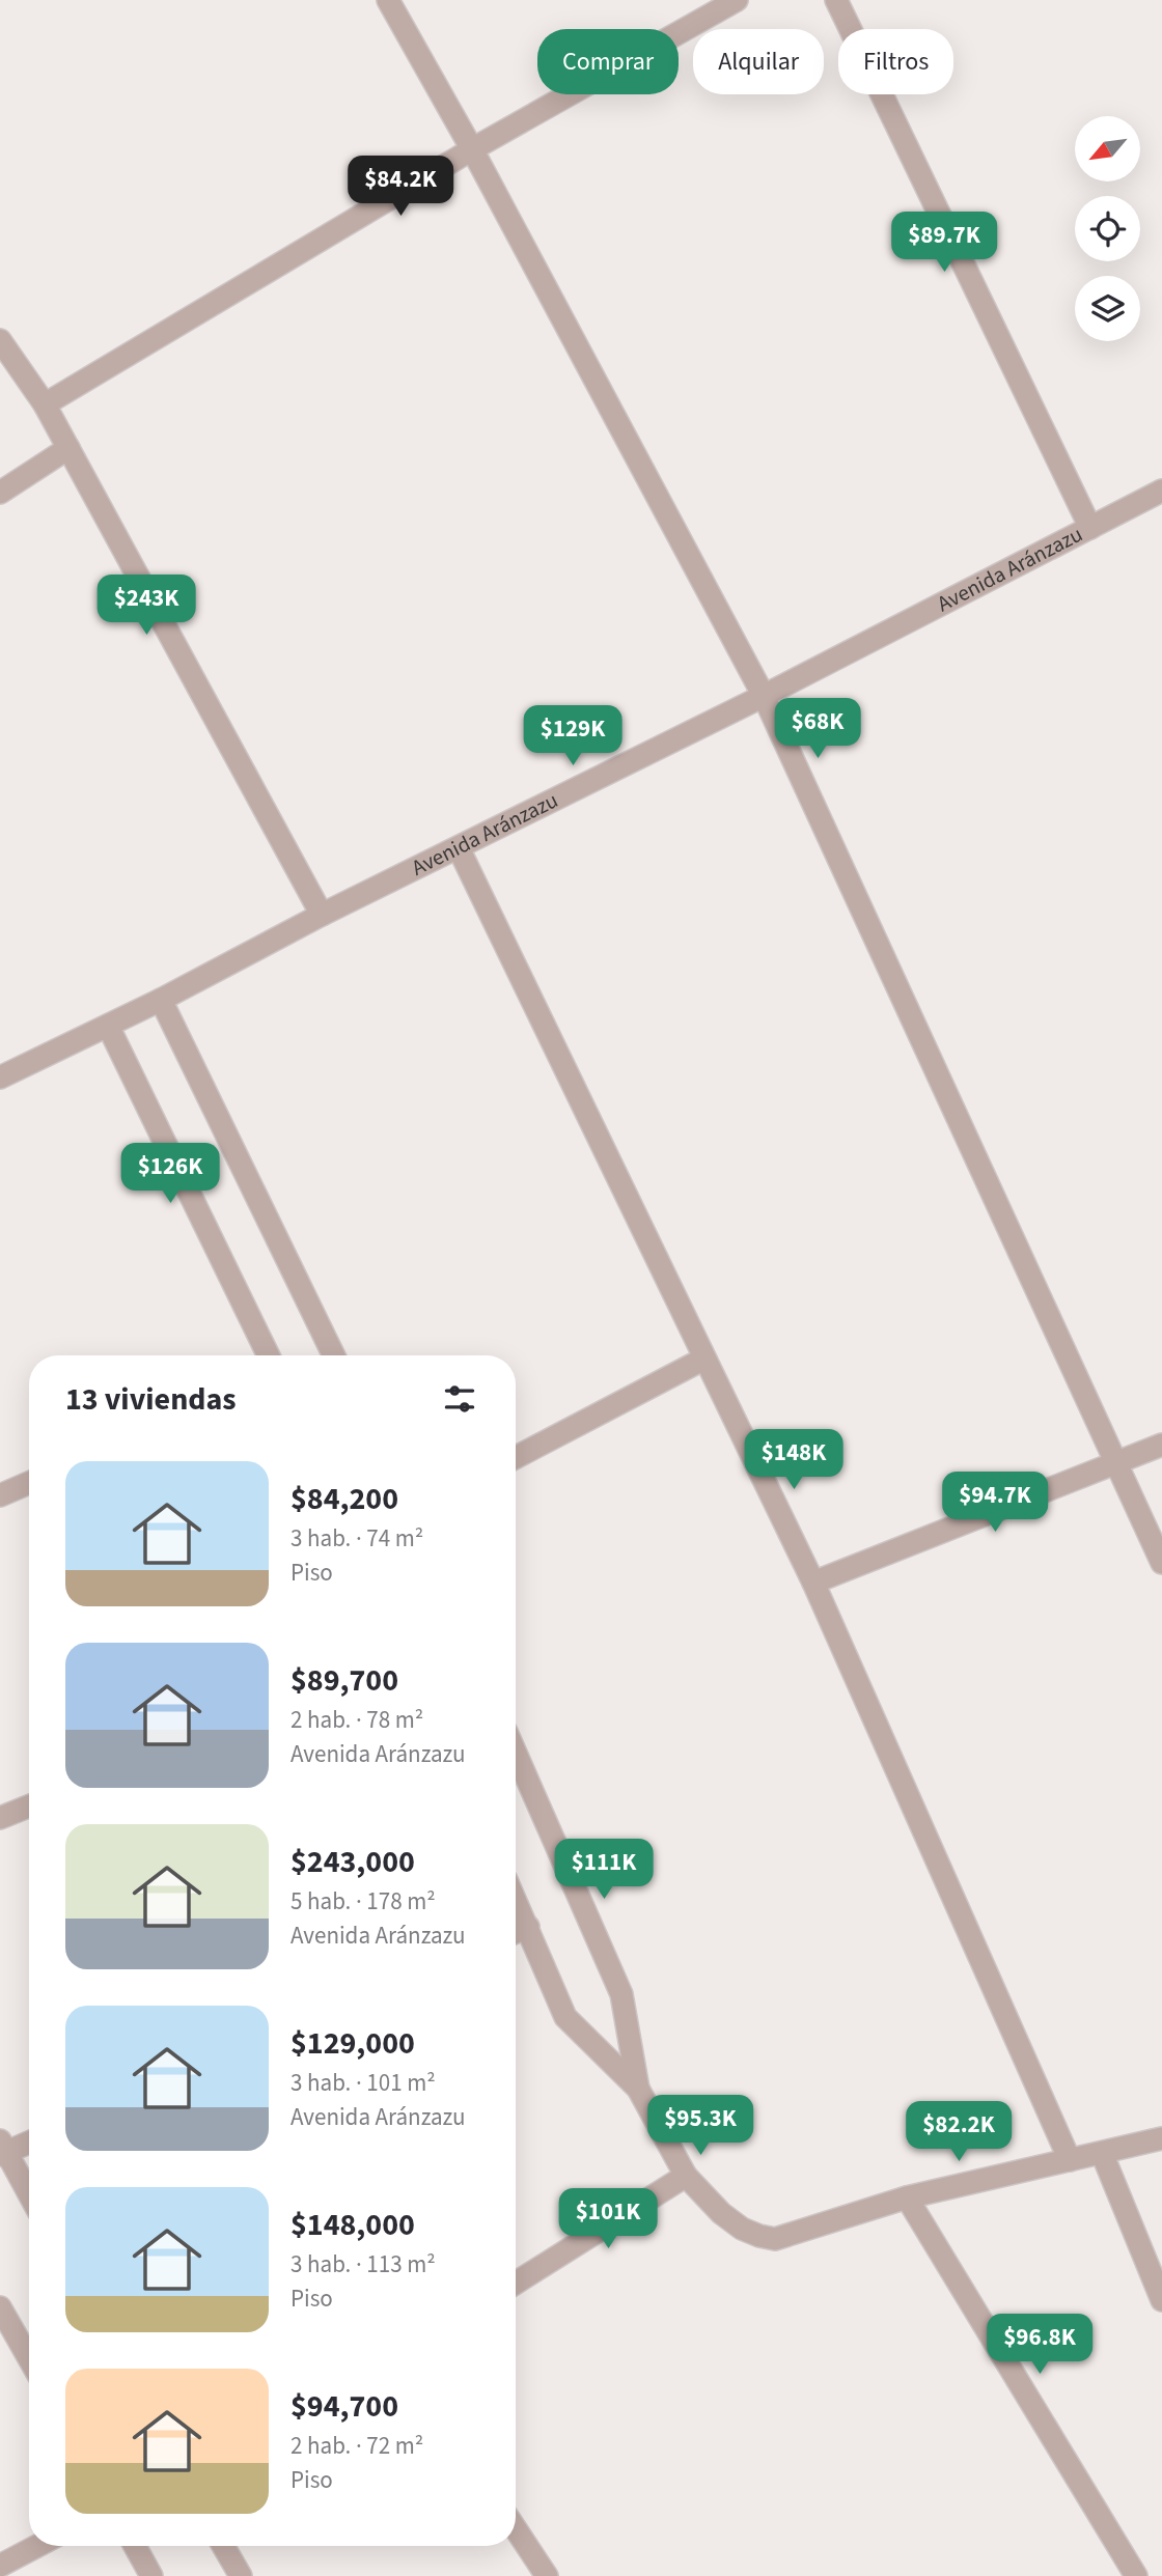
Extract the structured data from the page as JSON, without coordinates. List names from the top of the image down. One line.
{"streets":{"street":["Avenida Aránzazu"]},"north":"bottom left","page":{"chip":["Comprar","Alquilar","Filtros"],"price":["$84.2K","$89.7K","$243K","$68K","$129K","$126K","$148K","$94.7K","$111K","$95.3K","$82.2K","$101K","$96.8K"],"heading":"13 viviendas","list":[{"name":"$84,200","note":"3 hab. · 74 m² · Piso"},{"name":"$89,700","note":"2 hab. · 78 m² · Avenida Aránzazu"},{"name":"$243,000","note":"5 hab. · 178 m² · Avenida Aránzazu"},{"name":"$129,000","note":"3 hab. · 101 m² · Avenida Aránzazu"},{"name":"$148,000","note":"3 hab. · 113 m² · Piso"},{"name":"$94,700","note":"2 hab. · 72 m² · Piso"}]}}
